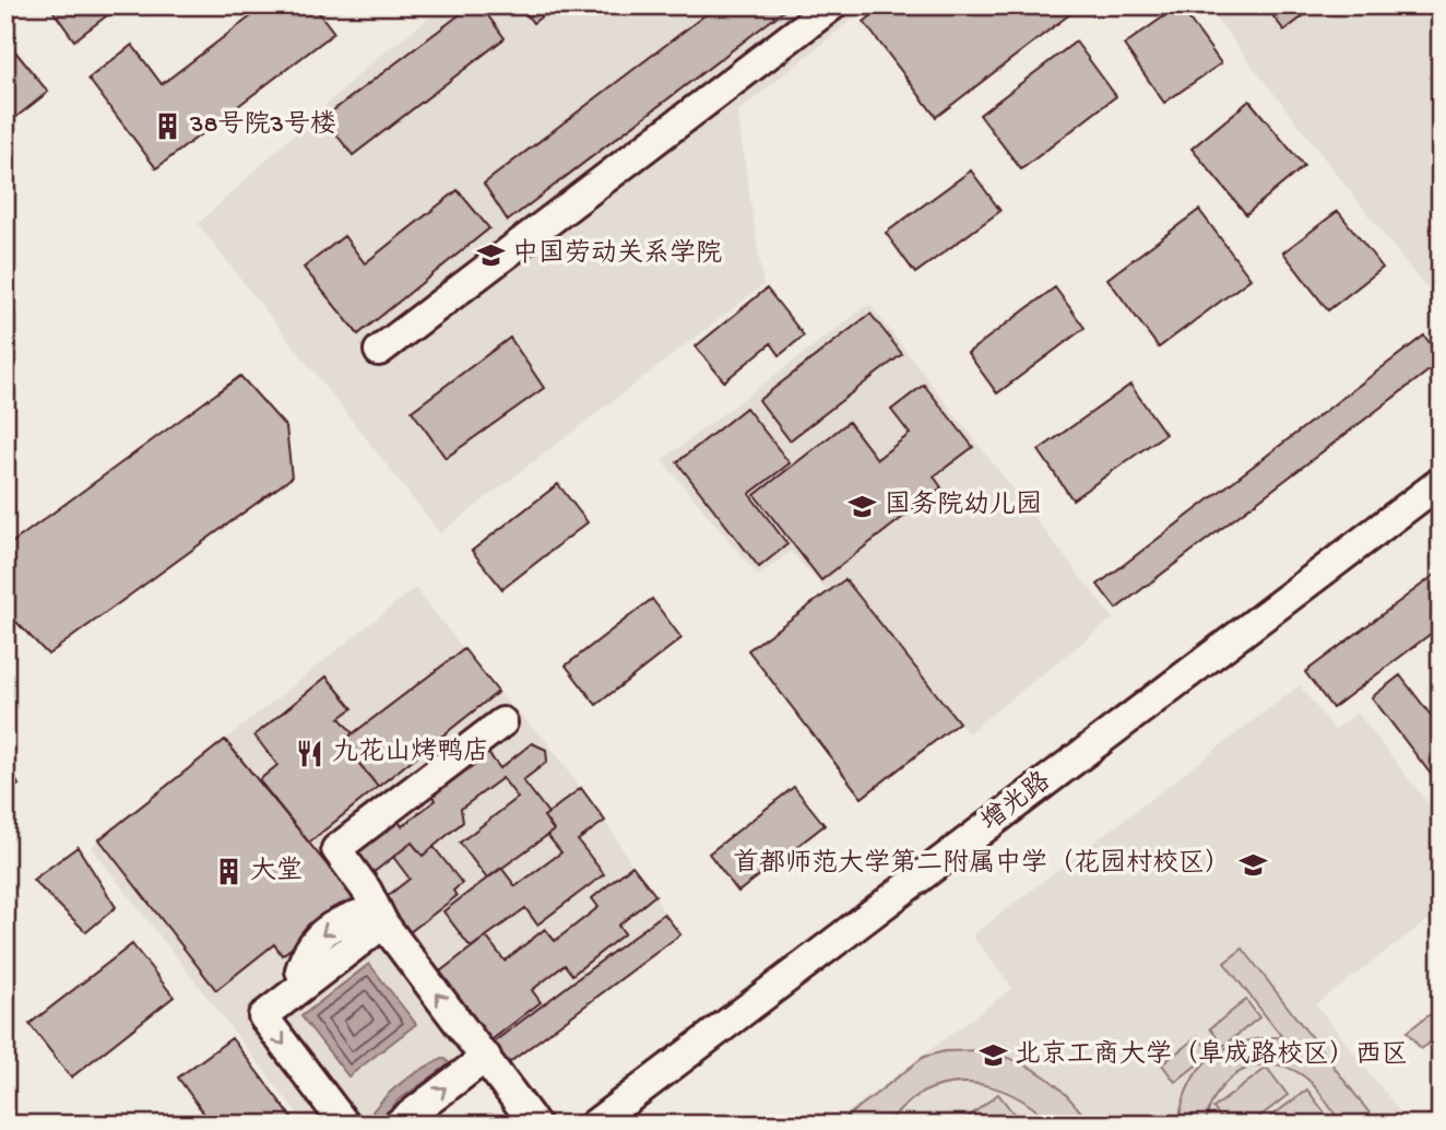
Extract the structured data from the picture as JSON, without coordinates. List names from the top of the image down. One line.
{"streets":{"street":["增光路"]},"places":{"building":["38号院3号楼","大堂"],"school or university":["中国劳动关系学院","国务院幼儿园","首都师范大学第二附属中学（花园村校区）","北京工商大学（阜成路校区）西区"],"restaurant":["九花山烤鸭店"]}}
